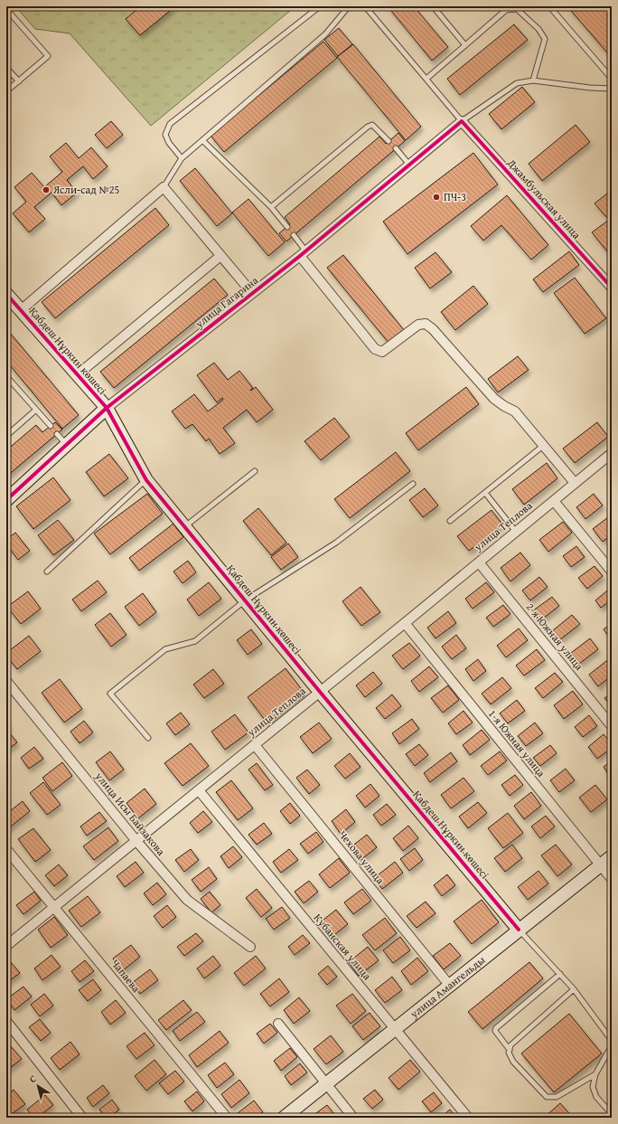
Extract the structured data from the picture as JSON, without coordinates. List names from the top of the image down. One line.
{"streets":{"street":["Джамбульская улица","улица Гагарина","Қабдеш Нұркин көшесі","улица Теплова","2-я Южная улица","1-я Южная улица","улица Исы Байзакова","Чехова улица","Кубанская улица","Чапаева","улица Амангельды"]},"crossings":[["Джамбульская улица","улица Гагарина"],["улица Гагарина","Қабдеш Нұркин көшесі"],["Қабдеш Нұркин көшесі","улица Теплова"],["Қабдеш Нұркин көшесі","улица Амангельды"],["улица Теплова","2-я Южная улица"],["улица Теплова","1-я Южная улица"],["улица Теплова","улица Исы Байзакова"],["улица Теплова","Чехова улица"],["улица Теплова","Кубанская улица"],["улица Теплова","Чапаева"],["1-я Южная улица","улица Амангельды"],["Чехова улица","улица Амангельды"],["Кубанская улица","улица Амангельды"]],"places":["Ясли-сад №25","ПЧ-3"],"north":"top left"}
